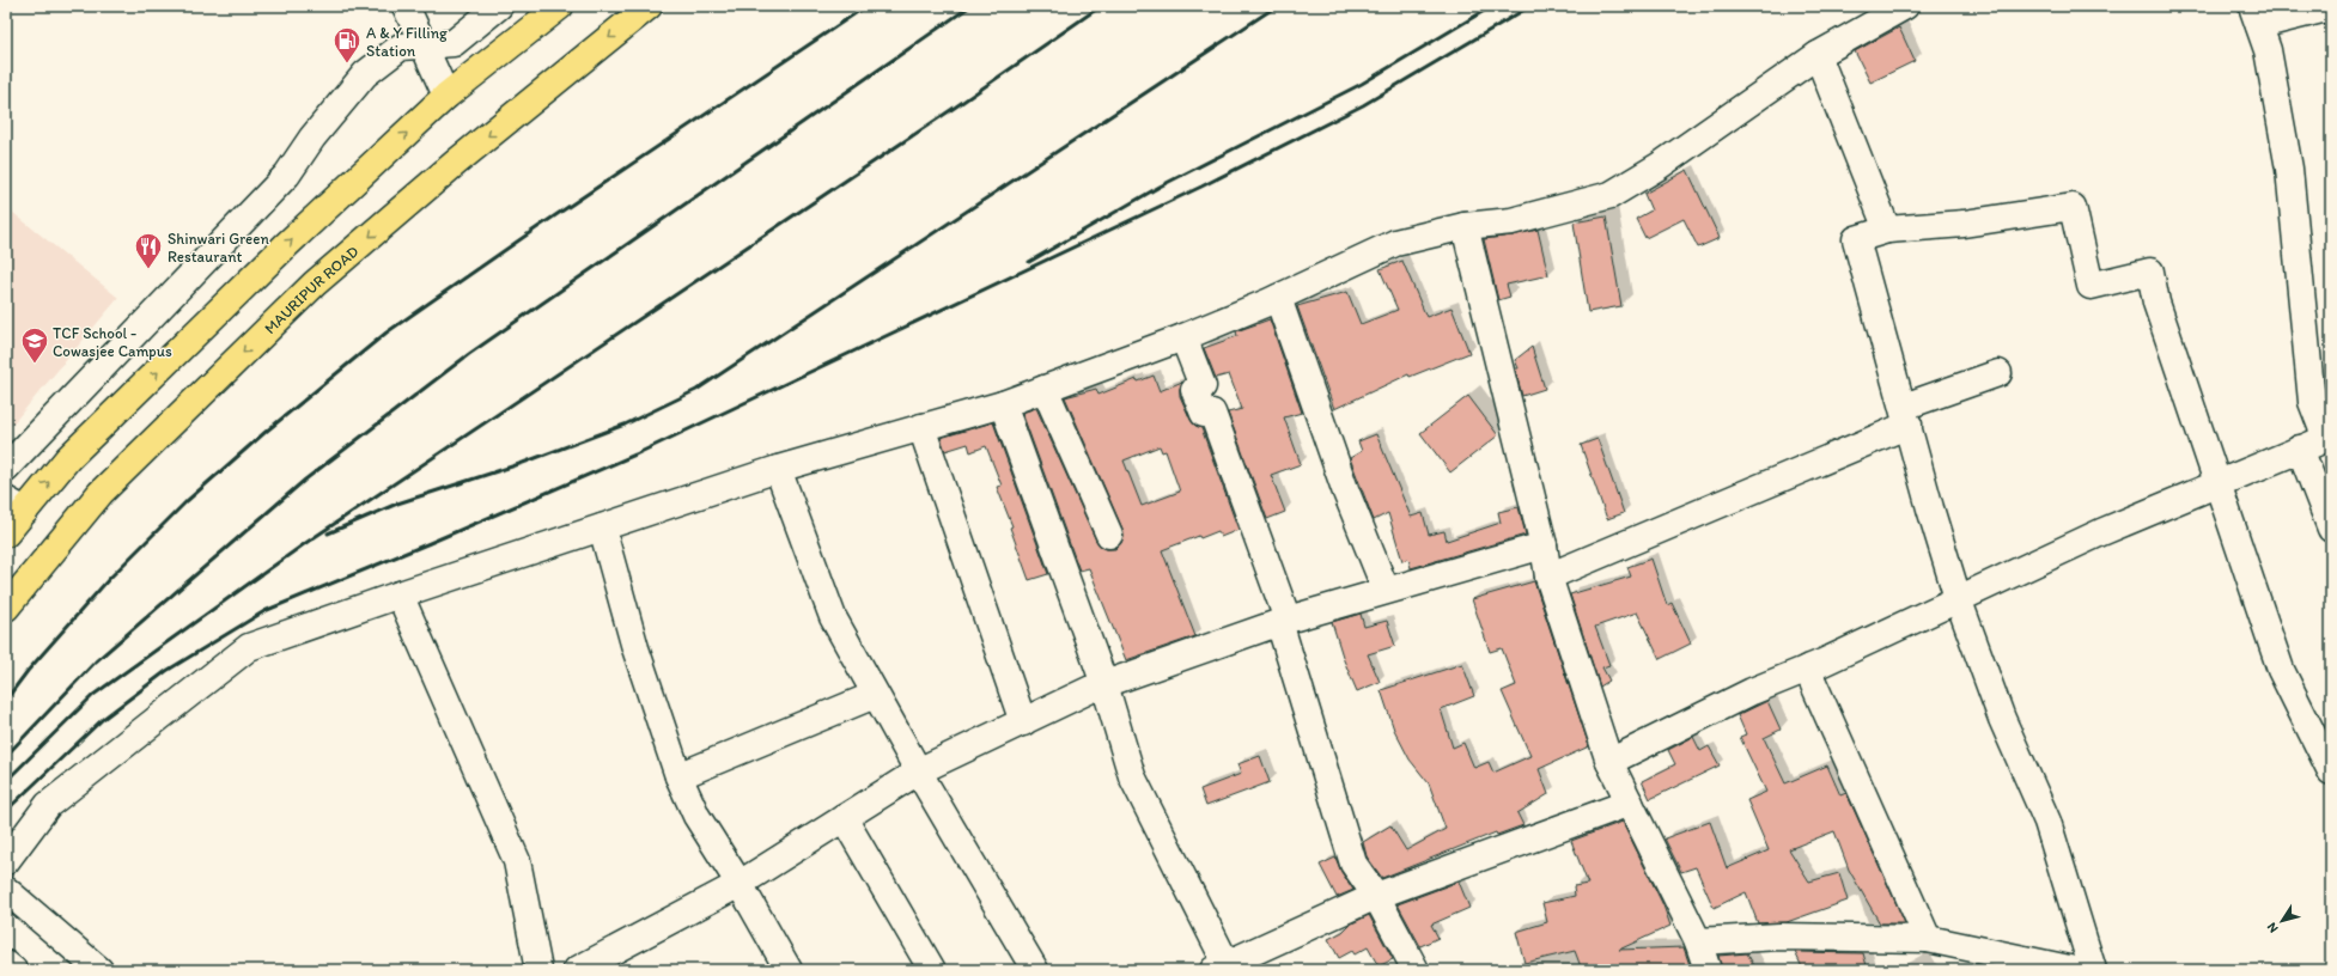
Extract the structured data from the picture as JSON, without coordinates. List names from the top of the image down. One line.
{"streets":{"highway":["MAURIPUR ROAD"]},"places":{"fuel station":["A & Y Filling Station"],"restaurant":["Shinwari Green Restaurant"],"school or university":["TCF School - Cowasjee Campus"]},"north":"bottom left"}
